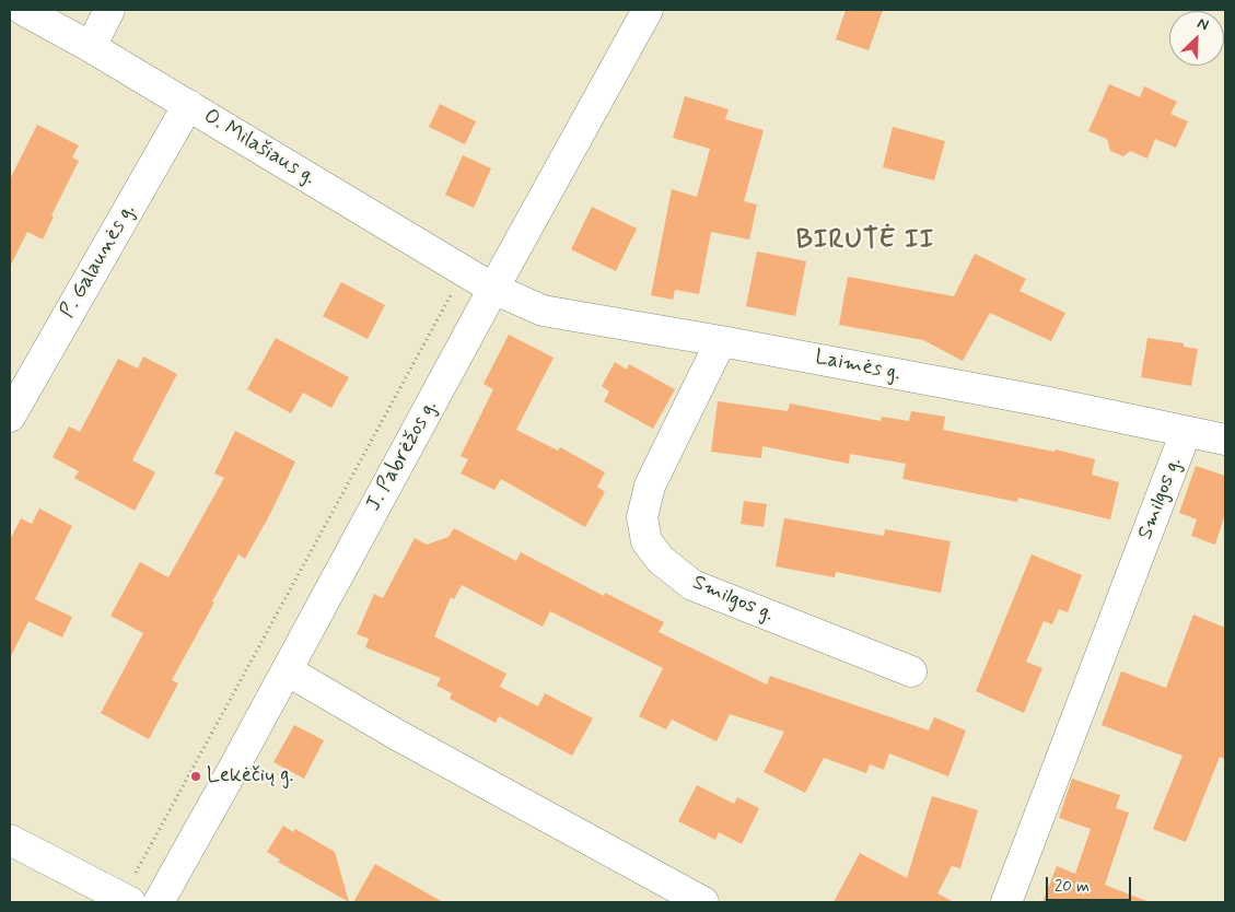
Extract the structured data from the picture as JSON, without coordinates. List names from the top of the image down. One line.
{"streets":{"street":["O. Milašiaus g.","P. Galaunės g.","Laimės g.","J. Pabrėžos g.","Smilgos g."]},"crossings":[["O. Milašiaus g.","P. Galaunės g."],["O. Milašiaus g.","Laimės g."],["O. Milašiaus g.","J. Pabrėžos g."],["Laimės g.","J. Pabrėžos g."],["Laimės g.","Smilgos g."]],"districts":["BIRUTĖ II"],"places":["Lekėčių g."],"scale_bar":"20 m","north":"top right"}
